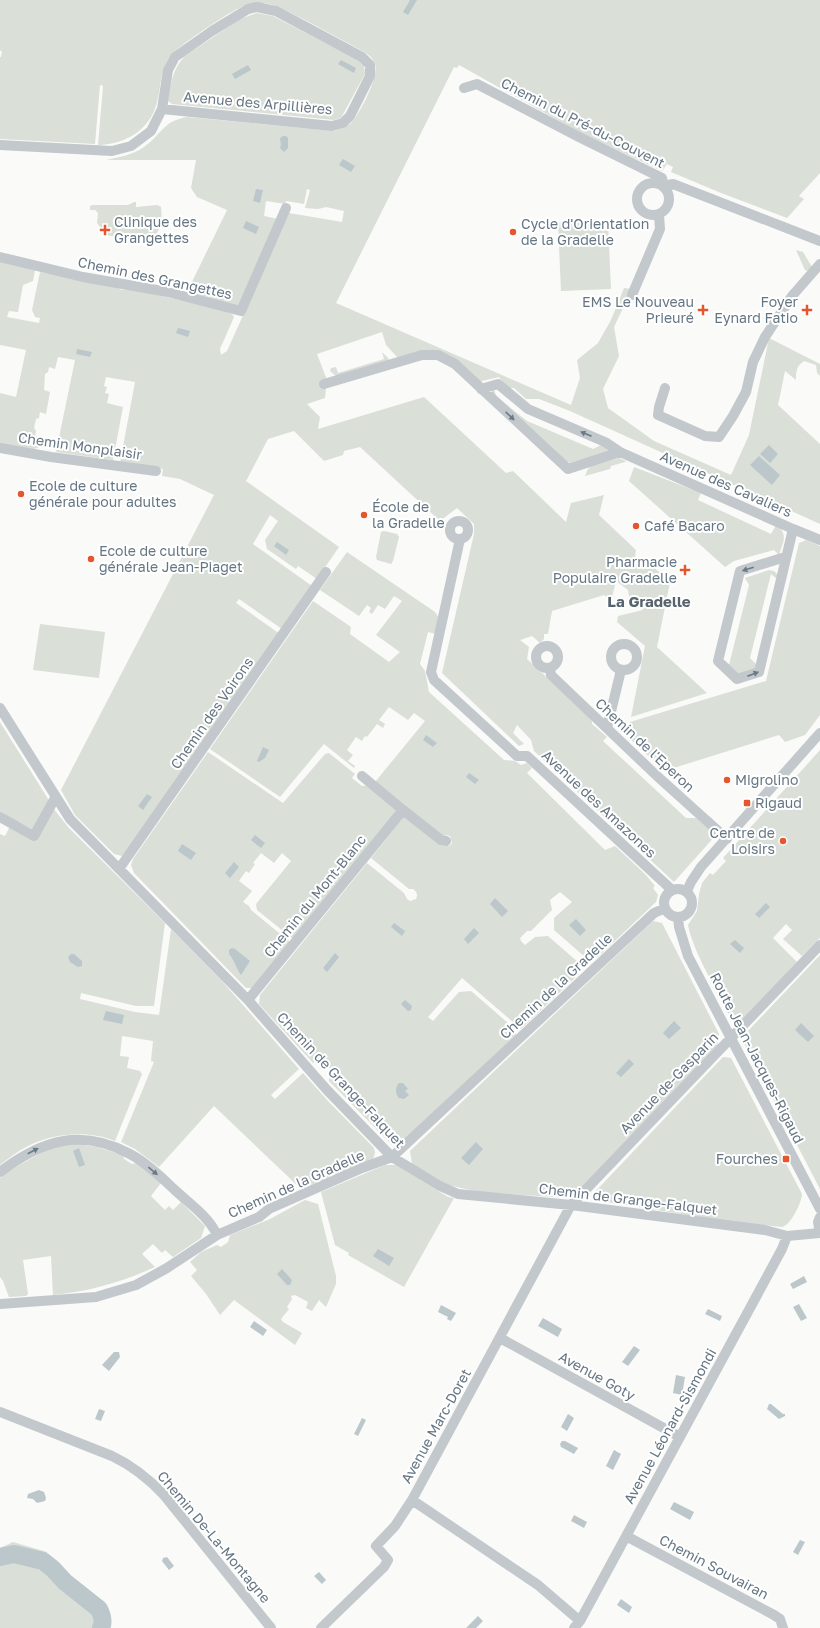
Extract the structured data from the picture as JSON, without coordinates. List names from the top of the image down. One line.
{"streets":{"street":["Avenue des Arpillières","Chemin du Pré-du-Couvent","Chemin des Grangettes","Chemin Monplaisir","Avenue des Cavaliers","Chemin des Voirons","Chemin de l'Eperon","Avenue des Amazones","Chemin du Mont-Blanc","Chemin de la Gradelle","Route Jean-Jacques-Rigaud","Chemin de Grange-Falquet","Avenue de-Gasparin","Avenue Goty","Avenue Marc-Doret","Avenue Léonard-Sismondi","Chemin De-La-Montagne","Chemin Souvairan"]},"crossings":[["Chemin des Voirons","Chemin de Grange-Falquet"],["Avenue des Amazones","Chemin de la Gradelle"],["Avenue des Amazones","Route Jean-Jacques-Rigaud"],["Chemin du Mont-Blanc","Chemin de Grange-Falquet"],["Chemin de la Gradelle","Route Jean-Jacques-Rigaud"],["Chemin de la Gradelle","Chemin de Grange-Falquet"],["Route Jean-Jacques-Rigaud","Avenue de-Gasparin"],["Chemin de Grange-Falquet","Avenue de-Gasparin"],["Chemin de Grange-Falquet","Avenue Marc-Doret"],["Chemin de Grange-Falquet","Avenue Léonard-Sismondi"],["Avenue de-Gasparin","Avenue Marc-Doret"],["Avenue Goty","Avenue Marc-Doret"],["Avenue Goty","Avenue Léonard-Sismondi"],["Avenue Marc-Doret","Avenue Léonard-Sismondi"],["Avenue Léonard-Sismondi","Chemin Souvairan"]],"one_way":["Avenue des Cavaliers"],"districts":["La Gradelle"],"places":{"health":["Clinique des Grangettes","EMS Le Nouveau Prieuré","Foyer Eynard Fatio","Pharmacie Populaire Gradelle"],"other":["Cycle d'Orientation de la Gradelle","Ecole de culture générale pour adultes","École de la Gradelle","Café Bacaro","Ecole de culture générale Jean-Piaget","Migrolino","Centre de Loisirs"],"transit":["Rigaud","Fourches"]}}
